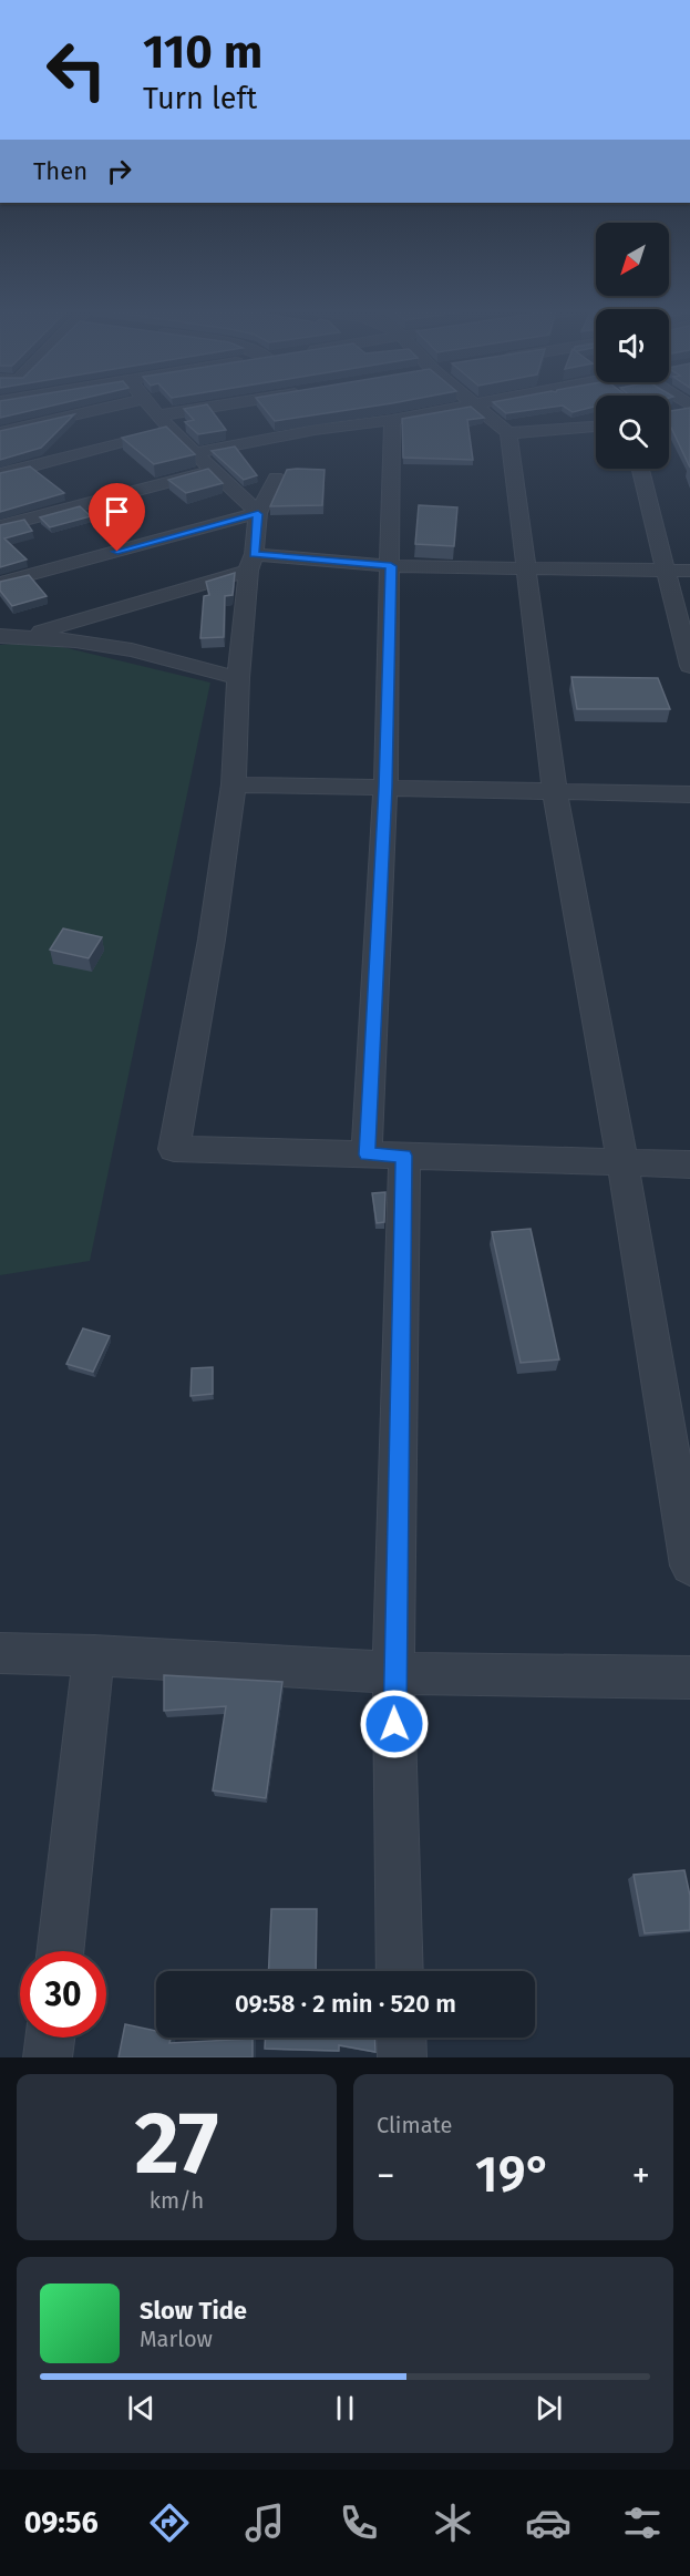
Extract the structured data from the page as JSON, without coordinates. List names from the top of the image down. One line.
{"north":"bottom left","page":{"turn":["110 m","Turn left"],"then":"Then","limit":"30","trip":"09:58 · 2 min · 520 m","tile":[["27","km/h"],"Climate"],"heat":["−","19°","+"],"song":["Slow Tide","Marlow"],"tabs":"09:56"}}
